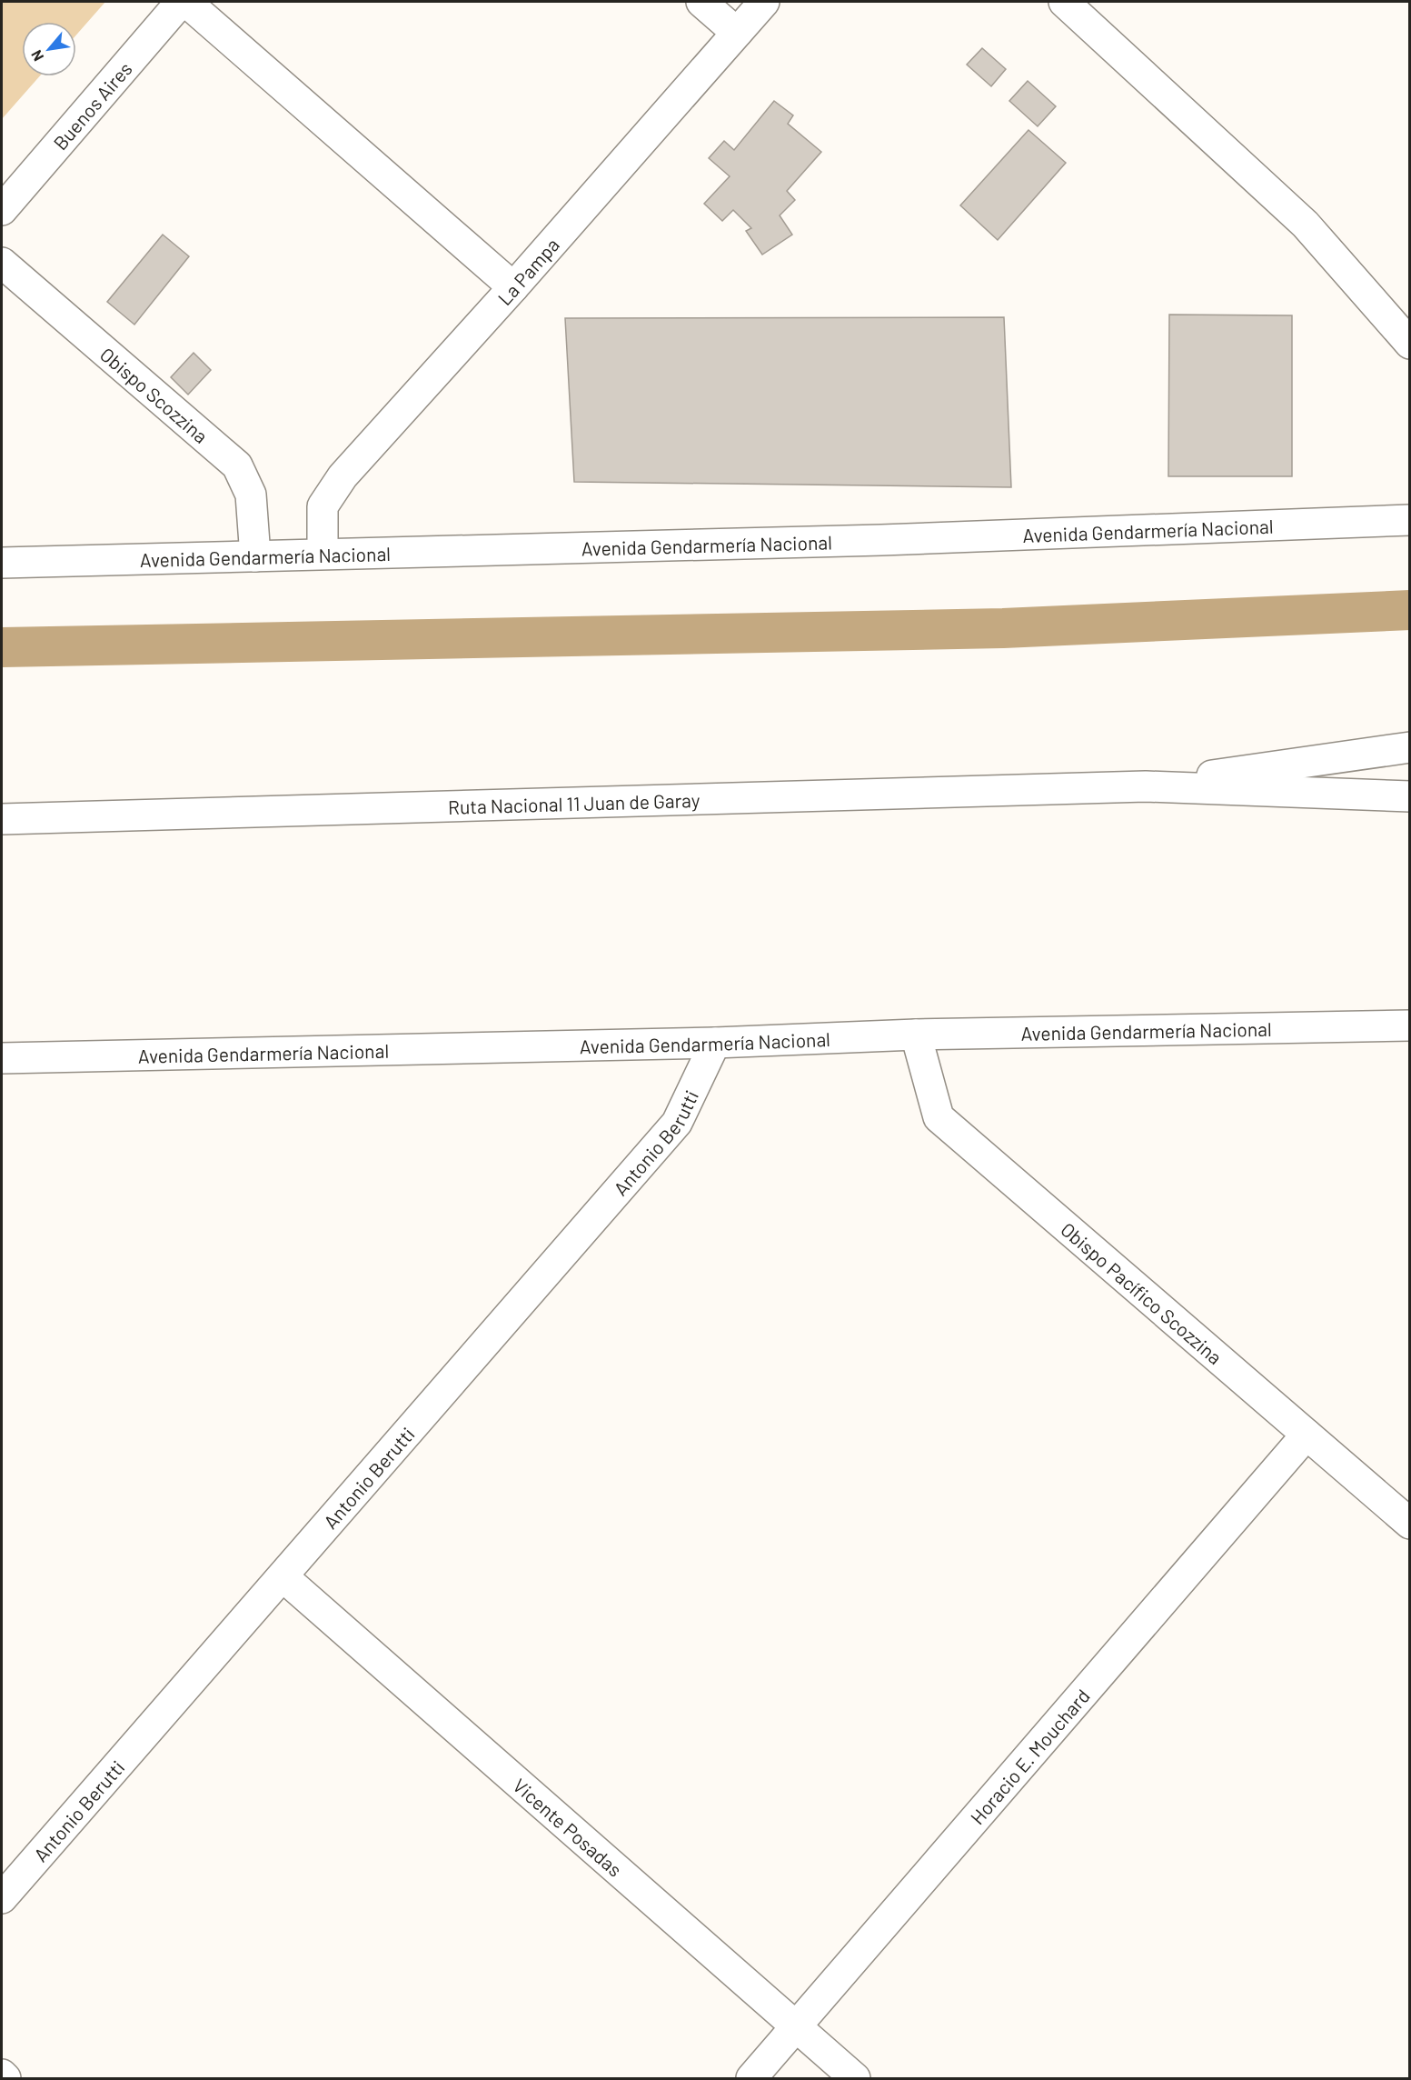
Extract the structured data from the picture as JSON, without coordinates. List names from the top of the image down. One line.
{"streets":{"main road":["Buenos Aires","La Pampa","Obispo Scozzina","Avenida Gendarmería Nacional","Ruta Nacional 11 Juan de Garay","Antonio Berutti","Obispo Pacífico Scozzina","Horacio E. Mouchard","Vicente Posadas"]},"crossings":[["La Pampa","Avenida Gendarmería Nacional"],["Obispo Scozzina","Avenida Gendarmería Nacional"],["Avenida Gendarmería Nacional","Antonio Berutti"],["Avenida Gendarmería Nacional","Obispo Pacífico Scozzina"],["Antonio Berutti","Vicente Posadas"],["Obispo Pacífico Scozzina","Horacio E. Mouchard"],["Horacio E. Mouchard","Vicente Posadas"]],"north":"bottom left"}
